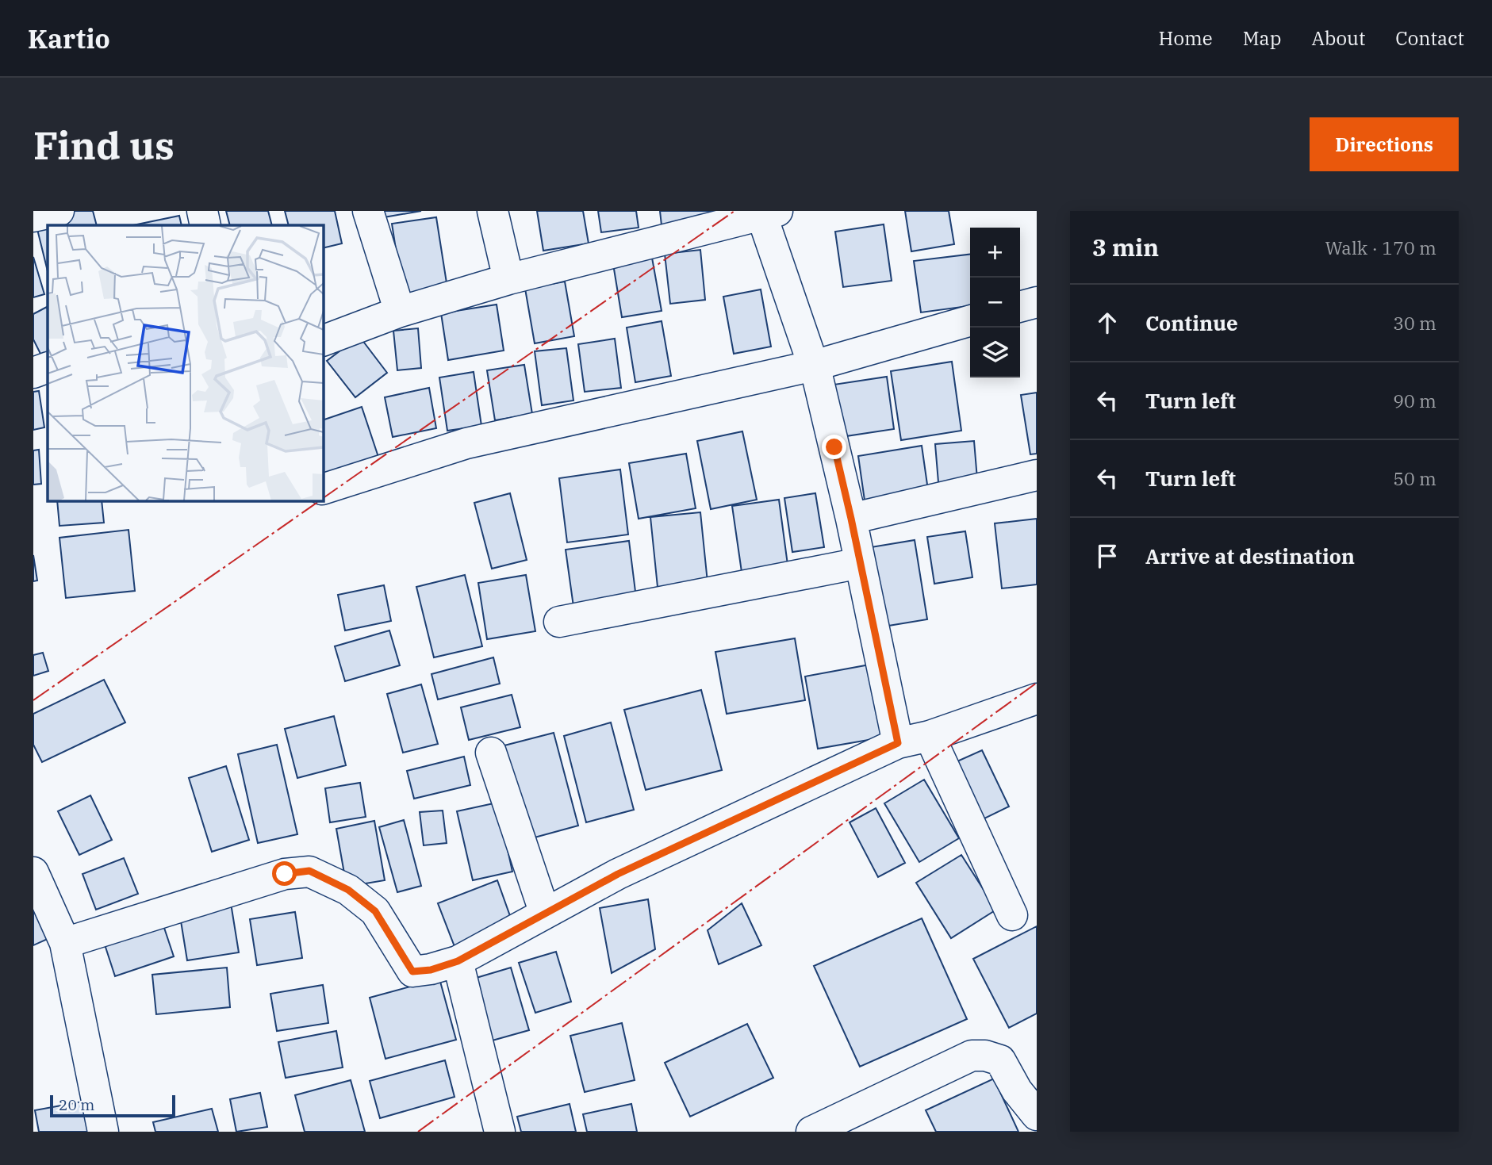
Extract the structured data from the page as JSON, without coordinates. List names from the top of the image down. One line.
{"scale_bar":"20 m","page":{"header":"Kartio","nav":["Home","Map","About","Contact"],"buttons":"Directions","title":"Find us","heading":["3 min","Walk · 170 m"],"map_buttons":["+","−"],"list":[["Continue","30 m"],["Turn left","90 m"],["Turn left","50 m"],"Arrive at destination"],"scale":"20 m"}}
